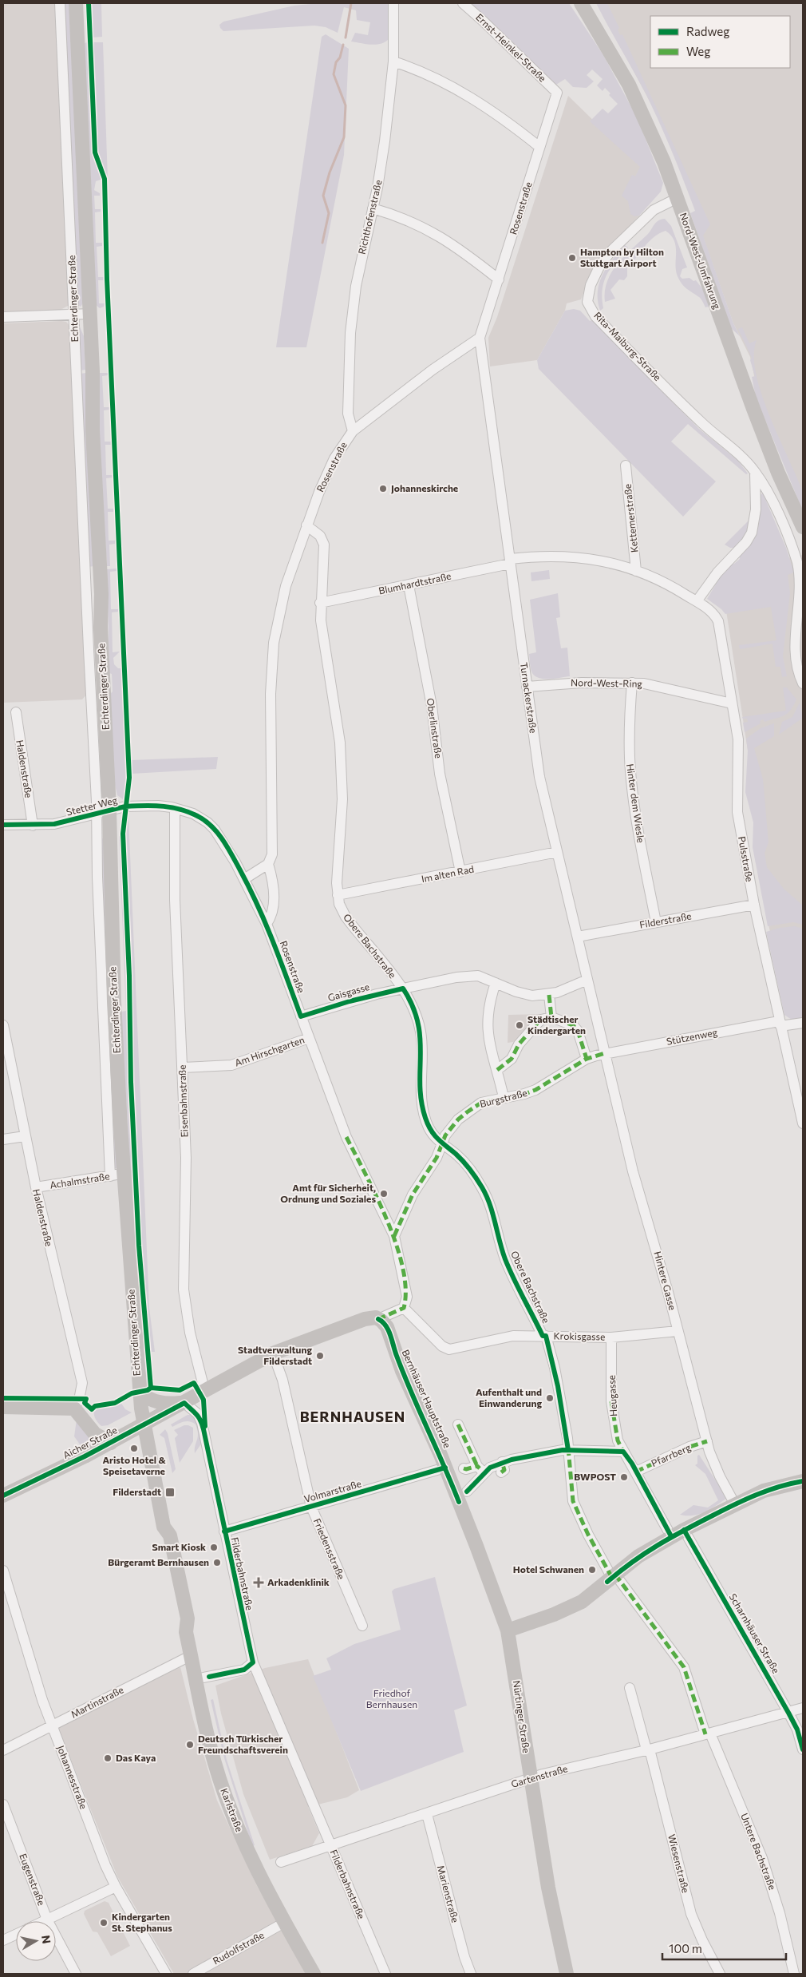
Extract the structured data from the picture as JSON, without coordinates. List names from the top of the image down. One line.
{"streets":{"main road":["Nord-West-Umfahrung","Echterdinger Straße","Bernhäuser Hauptstraße","Aicher Straße","Nürtinger Straße","Karlstraße"],"street":["Ernst-Heinkel-Straße","Rosenstraße","Richthofenstraße","Rita-Maiburg-Straße","Kettemerstraße","Blumhardtstraße","Nord-West-Ring","Turnackerstraße","Oberlinstraße","Haldenstraße","Hinter dem Wiesle","Stetter Weg","Pulsstraße","Im alten Rad","Filderstraße","Obere Bachstraße","Gaisgasse","Stützenweg","Am Hirschgarten","Burgstraße","Eisenbahnstraße","Achalmstraße","Hintere Gasse","Krokisgasse","Heugasse","Pfarrberg","Volmarstraße","Friedensstraße","Filderbahnstraße","Scharnhäuser Straße","Martinstraße","Gartenstraße","Johannesstraße","Untere Bachstraße","Wiesenstraße","Eugenstraße","Marienstraße","Rudolfstraße"]},"crossings":[["Ernst-Heinkel-Straße","Rosenstraße"],["Rosenstraße","Richthofenstraße"],["Rosenstraße","Turnackerstraße"],["Rosenstraße","Stetter Weg"],["Rosenstraße","Obere Bachstraße"],["Rosenstraße","Gaisgasse"],["Rosenstraße","Am Hirschgarten"],["Rosenstraße","Burgstraße"],["Rosenstraße","Krokisgasse"],["Nord-West-Umfahrung","Rita-Maiburg-Straße"],["Echterdinger Straße","Stetter Weg"],["Echterdinger Straße","Achalmstraße"],["Echterdinger Straße","Aicher Straße"],["Echterdinger Straße","Karlstraße"],["Kettemerstraße","Blumhardtstraße"],["Kettemerstraße","Turnackerstraße"],["Kettemerstraße","Pulsstraße"],["Blumhardtstraße","Turnackerstraße"],["Blumhardtstraße","Oberlinstraße"],["Blumhardtstraße","Obere Bachstraße"],["Nord-West-Ring","Turnackerstraße"],["Nord-West-Ring","Hinter dem Wiesle"],["Nord-West-Ring","Pulsstraße"],["Turnackerstraße","Im alten Rad"],["Turnackerstraße","Filderstraße"],["Turnackerstraße","Stützenweg"],["Turnackerstraße","Burgstraße"],["Turnackerstraße","Hintere Gasse"],["Oberlinstraße","Im alten Rad"],["Haldenstraße","Stetter Weg"],["Haldenstraße","Achalmstraße"],["Hinter dem Wiesle","Filderstraße"],["Stetter Weg","Eisenbahnstraße"],["Pulsstraße","Filderstraße"],["Pulsstraße","Stützenweg"],["Im alten Rad","Obere Bachstraße"],["Obere Bachstraße","Gaisgasse"],["Obere Bachstraße","Burgstraße"],["Obere Bachstraße","Krokisgasse"],["Obere Bachstraße","Untere Bachstraße"],["Stützenweg","Burgstraße"],["Stützenweg","Hintere Gasse"],["Am Hirschgarten","Eisenbahnstraße"],["Burgstraße","Hintere Gasse"],["Eisenbahnstraße","Aicher Straße"],["Hintere Gasse","Krokisgasse"],["Hintere Gasse","Pfarrberg"],["Krokisgasse","Heugasse"],["Bernhäuser Hauptstraße","Aicher Straße"],["Bernhäuser Hauptstraße","Volmarstraße"],["Bernhäuser Hauptstraße","Nürtinger Straße"],["Aicher Straße","Friedensstraße"],["Aicher Straße","Filderbahnstraße"],["Aicher Straße","Karlstraße"],["Volmarstraße","Friedensstraße"],["Volmarstraße","Filderbahnstraße"],["Volmarstraße","Nürtinger Straße"],["Filderbahnstraße","Gartenstraße"],["Scharnhäuser Straße","Gartenstraße"],["Martinstraße","Johannesstraße"],["Martinstraße","Karlstraße"],["Nürtinger Straße","Gartenstraße"],["Gartenstraße","Untere Bachstraße"],["Gartenstraße","Wiesenstraße"],["Gartenstraße","Marienstraße"],["Karlstraße","Rudolfstraße"]],"districts":["BERNHAUSEN"],"parks":["Friedhof Bernhausen"],"places":{"other":["Hampton by Hilton Stuttgart Airport","Johanneskirche","Städtischer Kindergarten","Amt für Sicherheit, Ordnung und Soziales","Stadtverwaltung Filderstadt","Aufenthalt und Einwanderung","Aristo Hotel & Speisetaverne","BWPOST","Smart Kiosk","Bürgeramt Bernhausen","Hotel Schwanen","Deutsch Türkischer Freundschaftsverein","Das Kaya","Kindergarten St. Stephanus"],"transit":["Filderstadt"],"health":["Arkadenklinik"]},"legend":["Radweg","Weg"],"scale_bar":"100 m","north":"right"}
